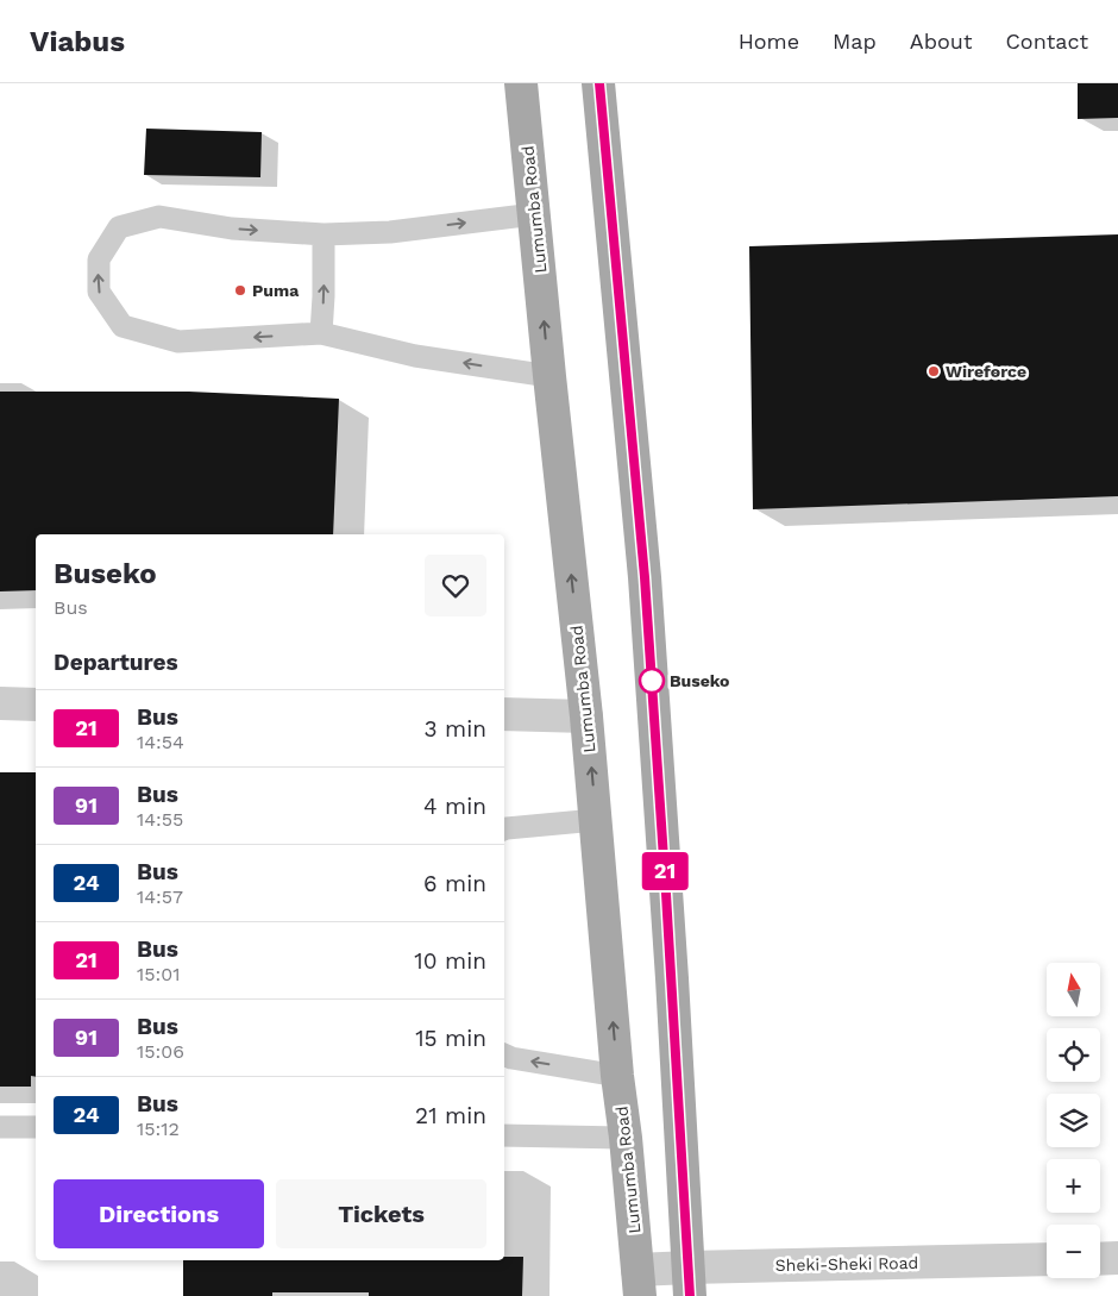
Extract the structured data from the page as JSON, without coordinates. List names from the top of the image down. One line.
{"streets":{"main road":["Lumumba Road"],"street":["Sheki-Sheki Road"]},"crossings":[["Lumumba Road","Sheki-Sheki Road"]],"places":["Puma","Wireforce","Buseko"],"lines":["bus line 21"],"north":"top","page":{"header":"Viabus","nav":["Home","Map","About","Contact"],"on_map":"21","heading":[["Buseko","Bus"],"Departures"],"list":[{"mark":"21","name":"Bus","note":"14:54","value":"3 min"},{"mark":"91","name":"Bus","note":"14:55","value":"4 min"},{"mark":"24","name":"Bus","note":"14:57","value":"6 min"},{"mark":"21","name":"Bus","note":"15:01","value":"10 min"},{"mark":"91","name":"Bus","note":"15:06","value":"15 min"},{"mark":"24","name":"Bus","note":"15:12","value":"21 min"}],"map_buttons":["+","−"],"buttons":["Directions","Tickets"]}}
